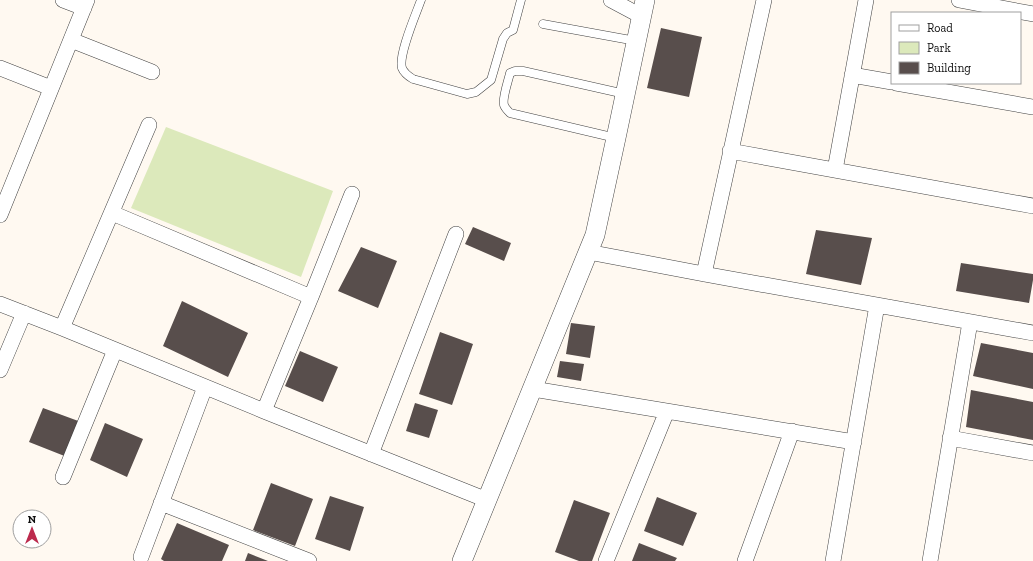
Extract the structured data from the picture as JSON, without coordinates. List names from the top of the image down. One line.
{"legend":["Road","Park","Building"],"north":"top"}
